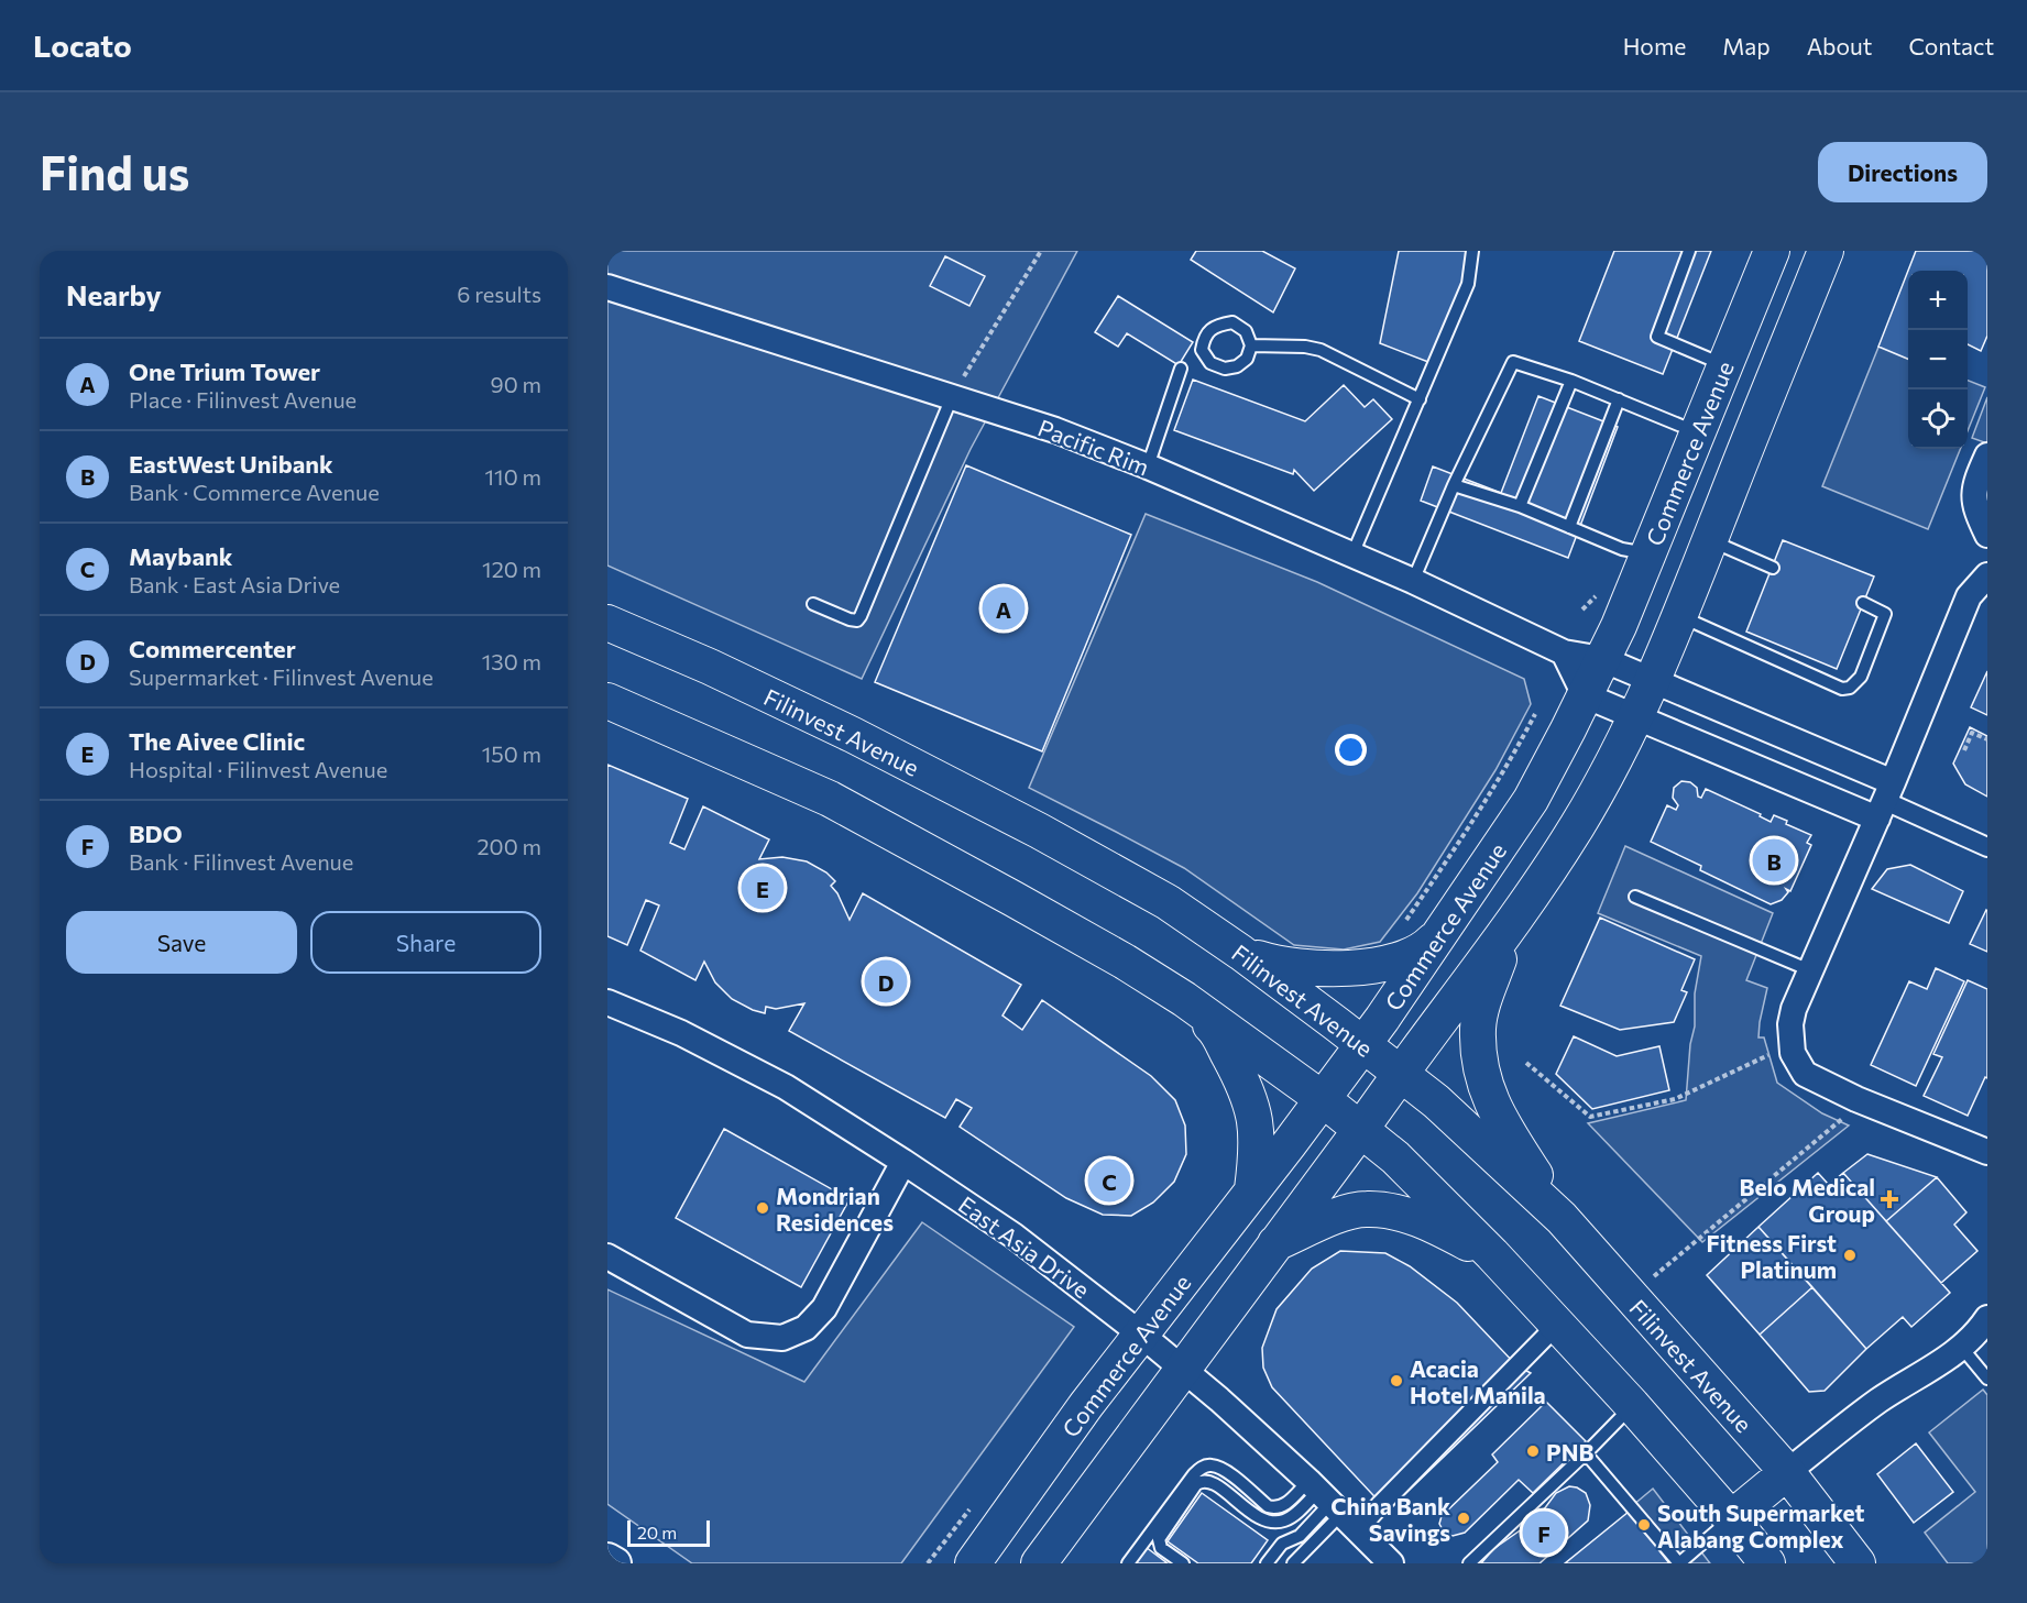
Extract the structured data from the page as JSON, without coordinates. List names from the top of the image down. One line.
{"streets":{"main road":["Commerce Avenue","Filinvest Avenue"],"street":["Pacific Rim","East Asia Drive"]},"crossings":[["Pacific Rim","Commerce Avenue"],["Commerce Avenue","Filinvest Avenue"],["Commerce Avenue","East Asia Drive"]],"places":{"health":["Belo Medical Group"],"other":["Mondrian Residences","Fitness First Platinum","Acacia Hotel Manila","PNB","China Bank Savings","South Supermarket Alabang Complex"]},"scale_bar":"20 m","page":{"header":"Locato","nav":["Home","Map","About","Contact"],"buttons":["Directions",["Save","Share"]],"title":"Find us","heading":["Nearby","6 results"],"map_buttons":["+","−"],"list":[{"mark":"A","name":"One Trium Tower","note":"Place · Filinvest Avenue","value":"90 m"},{"mark":"B","name":"EastWest Unibank","note":"Bank · Commerce Avenue","value":"110 m"},{"mark":"C","name":"Maybank","note":"Bank · East Asia Drive","value":"120 m"},{"mark":"D","name":"Commercenter","note":"Supermarket · Filinvest Avenue","value":"130 m"},{"mark":"E","name":"The Aivee Clinic","note":"Hospital · Filinvest Avenue","value":"150 m"},{"mark":"F","name":"BDO","note":"Bank · Filinvest Avenue","value":"200 m"}],"pins":["A","B","E","D","C","F"],"scale":"20 m"}}
